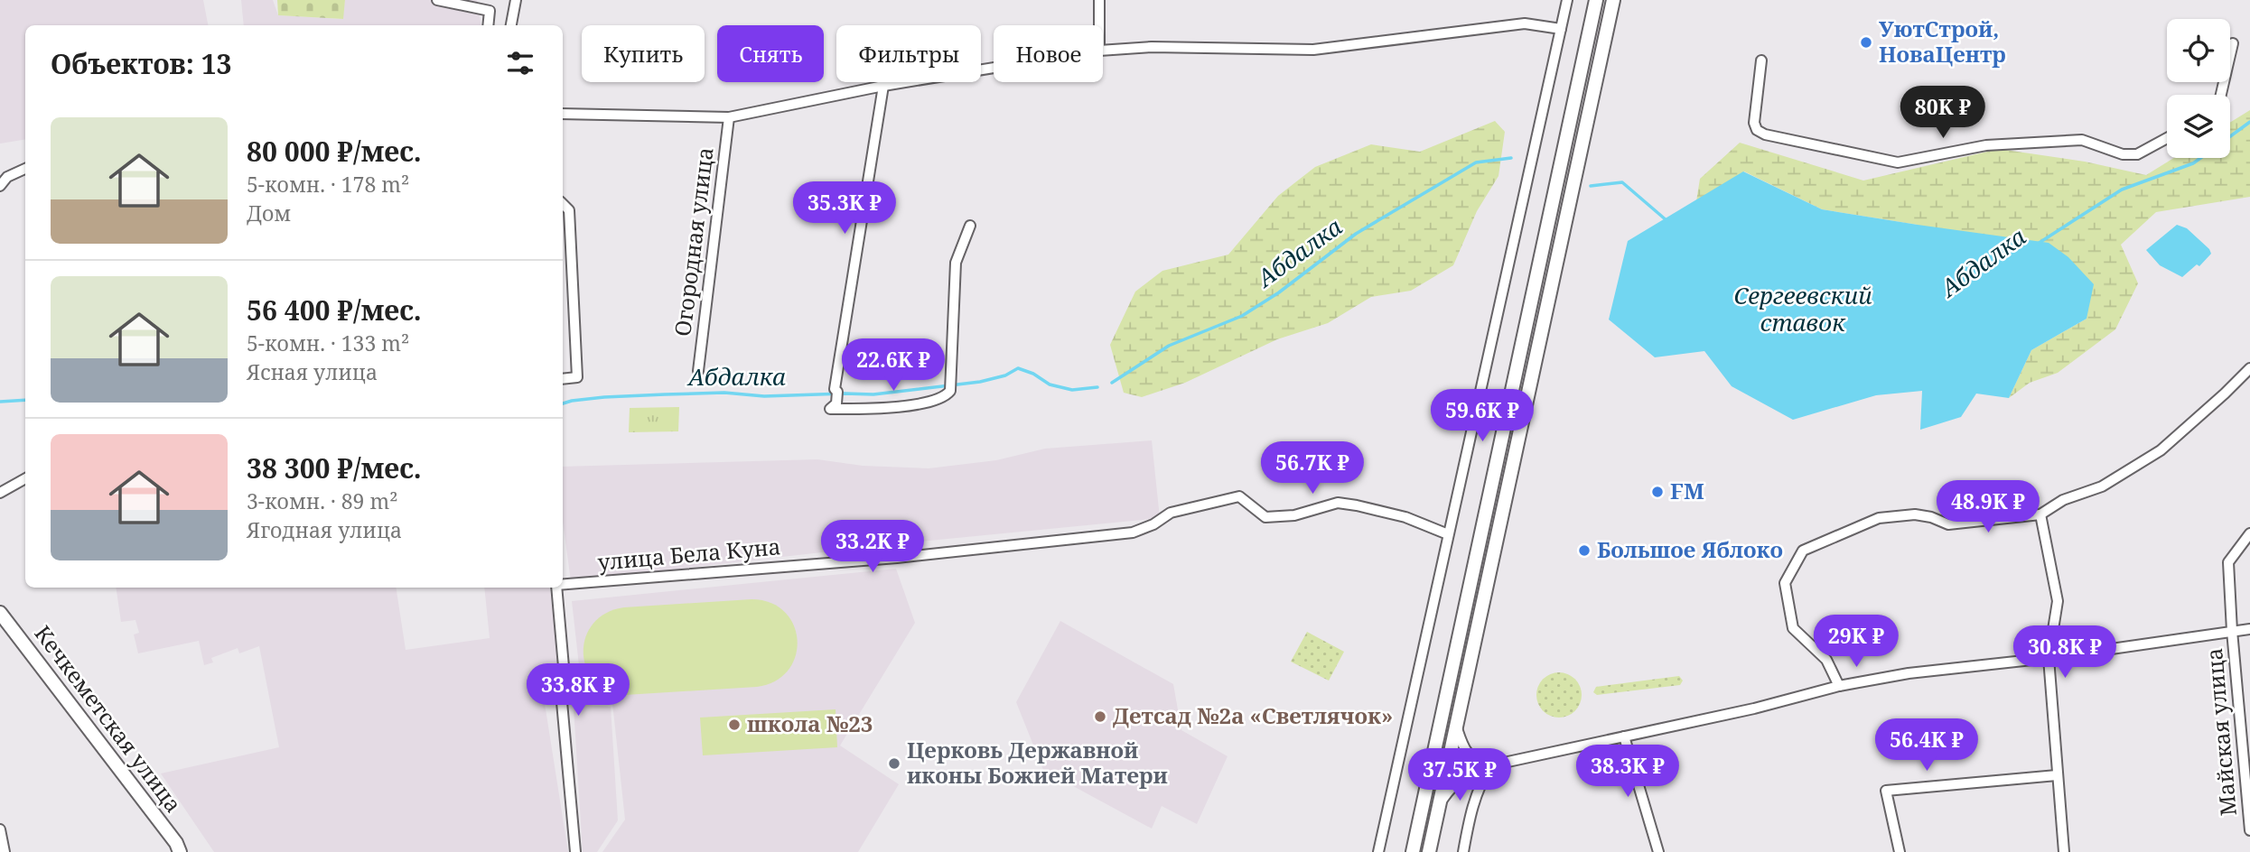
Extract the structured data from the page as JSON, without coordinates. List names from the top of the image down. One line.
{"streets":{"main road":["Кечкеметская улица"],"street":["Огородная улица","улица Бела Куна","Майская улица"]},"water":["Абдалка","Сергеевский ставок"],"places":["УютСтрой, НоваЦентр","FM","Большое Яблоко","Детсад №2а «Светлячок»","школа №23","Церковь Державной иконы Божией Матери"],"page":{"chip":["Купить","Снять","Фильтры","Новое"],"heading":"Объектов: 13","price":["80K ₽","35.3K ₽","22.6K ₽","59.6K ₽","56.7K ₽","48.9K ₽","33.2K ₽","29K ₽","30.8K ₽","33.8K ₽","56.4K ₽","38.3K ₽","37.5K ₽"],"list":[{"name":"80 000 ₽/мес.","note":"5-комн. · 178 m² · Дом"},{"name":"56 400 ₽/мес.","note":"5-комн. · 133 m² · Ясная улица"},{"name":"38 300 ₽/мес.","note":"3-комн. · 89 m² · Ягодная улица"}]}}
